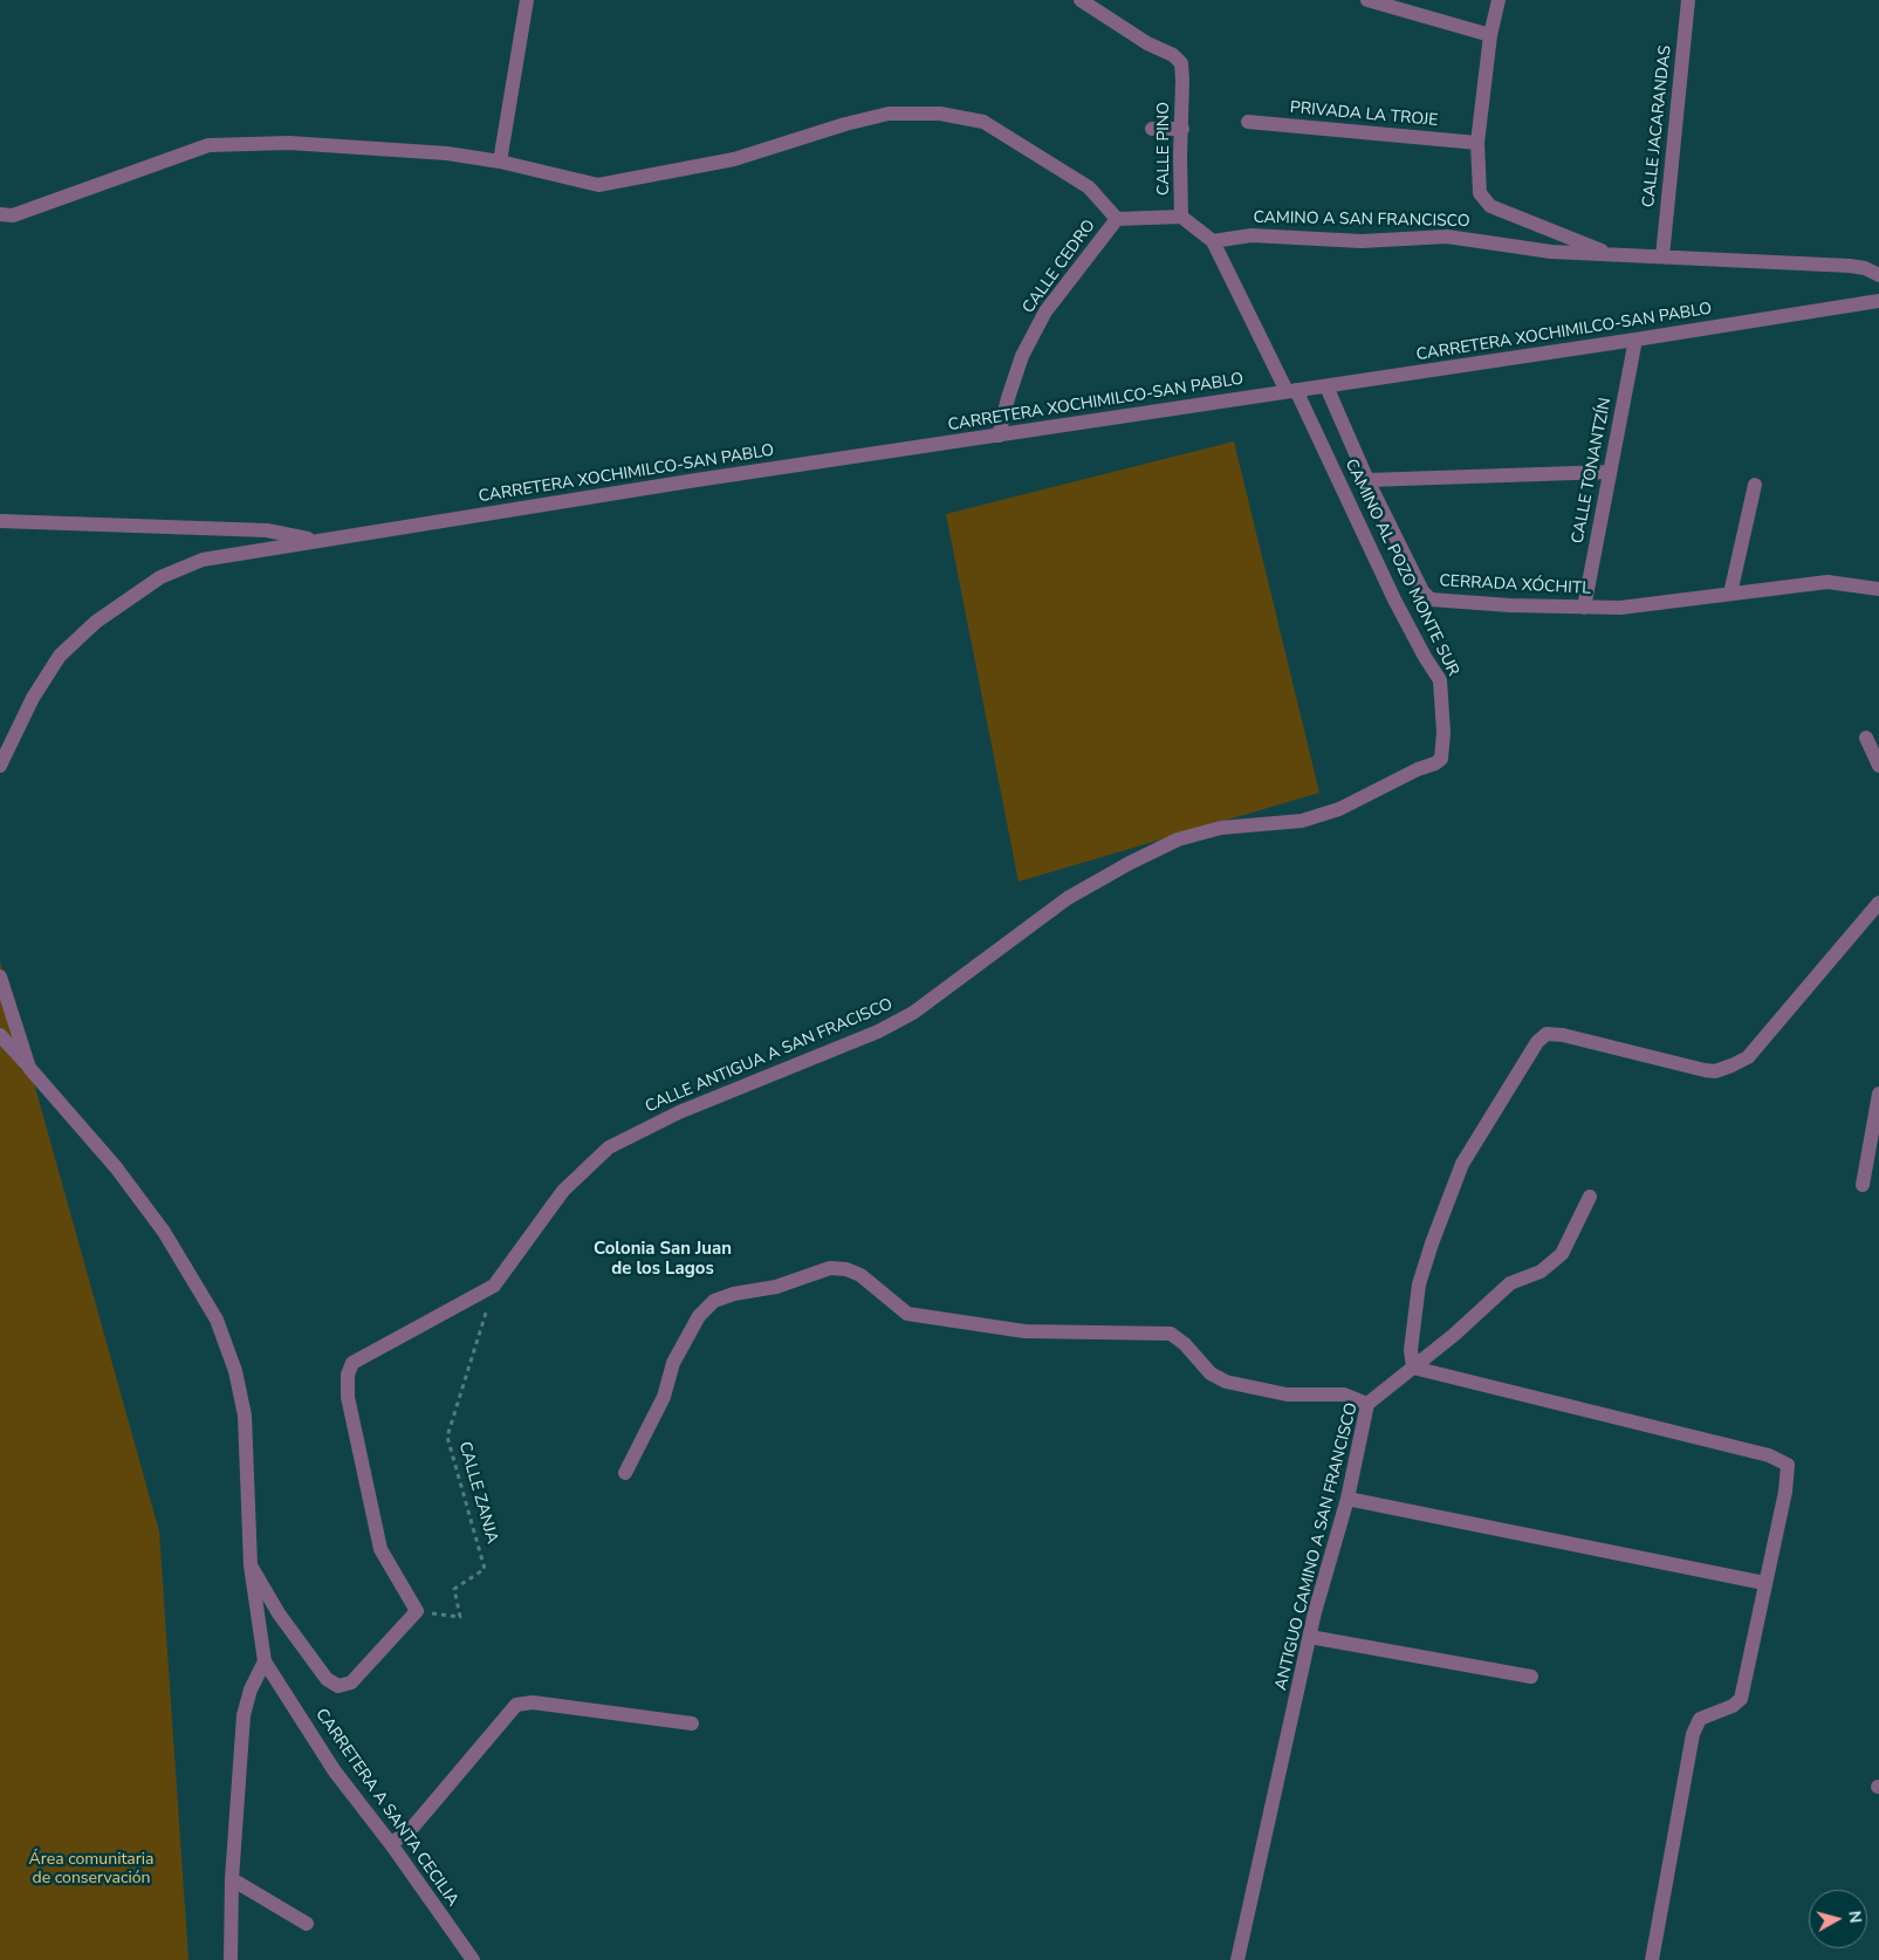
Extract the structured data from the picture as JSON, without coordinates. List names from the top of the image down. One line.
{"streets":{"street":["PRIVADA LA TROJE","CALLE JACARANDAS","CALLE PINO","CAMINO A SAN FRANCISCO","CALLE CEDRO","CARRETERA XOCHIMILCO-SAN PABLO","CALLE TONANTZÍN","CAMINO AL POZO MONTE SUR","CERRADA XÓCHITL","CALLE ANTIGUA A SAN FRACISCO","ANTIGUO CAMINO A SAN FRANCISCO","CARRETERA A SANTA CECILIA"],"path":["CALLE ZANJA"]},"crossings":[["CALLE JACARANDAS","CAMINO A SAN FRANCISCO"],["CALLE PINO","CAMINO A SAN FRANCISCO"],["CALLE PINO","CARRETERA XOCHIMILCO-SAN PABLO"],["CALLE PINO","CAMINO AL POZO MONTE SUR"],["CALLE CEDRO","CARRETERA XOCHIMILCO-SAN PABLO"],["CARRETERA XOCHIMILCO-SAN PABLO","CALLE TONANTZÍN"],["CARRETERA XOCHIMILCO-SAN PABLO","CAMINO AL POZO MONTE SUR"],["CARRETERA XOCHIMILCO-SAN PABLO","CERRADA XÓCHITL"],["CALLE TONANTZÍN","CERRADA XÓCHITL"],["CAMINO AL POZO MONTE SUR","CALLE ANTIGUA A SAN FRACISCO"],["CALLE ANTIGUA A SAN FRACISCO","CALLE ZANJA"]],"districts":["Colonia San Juan de los Lagos"],"parks":["Área comunitaria de conservación"],"north":"right"}
